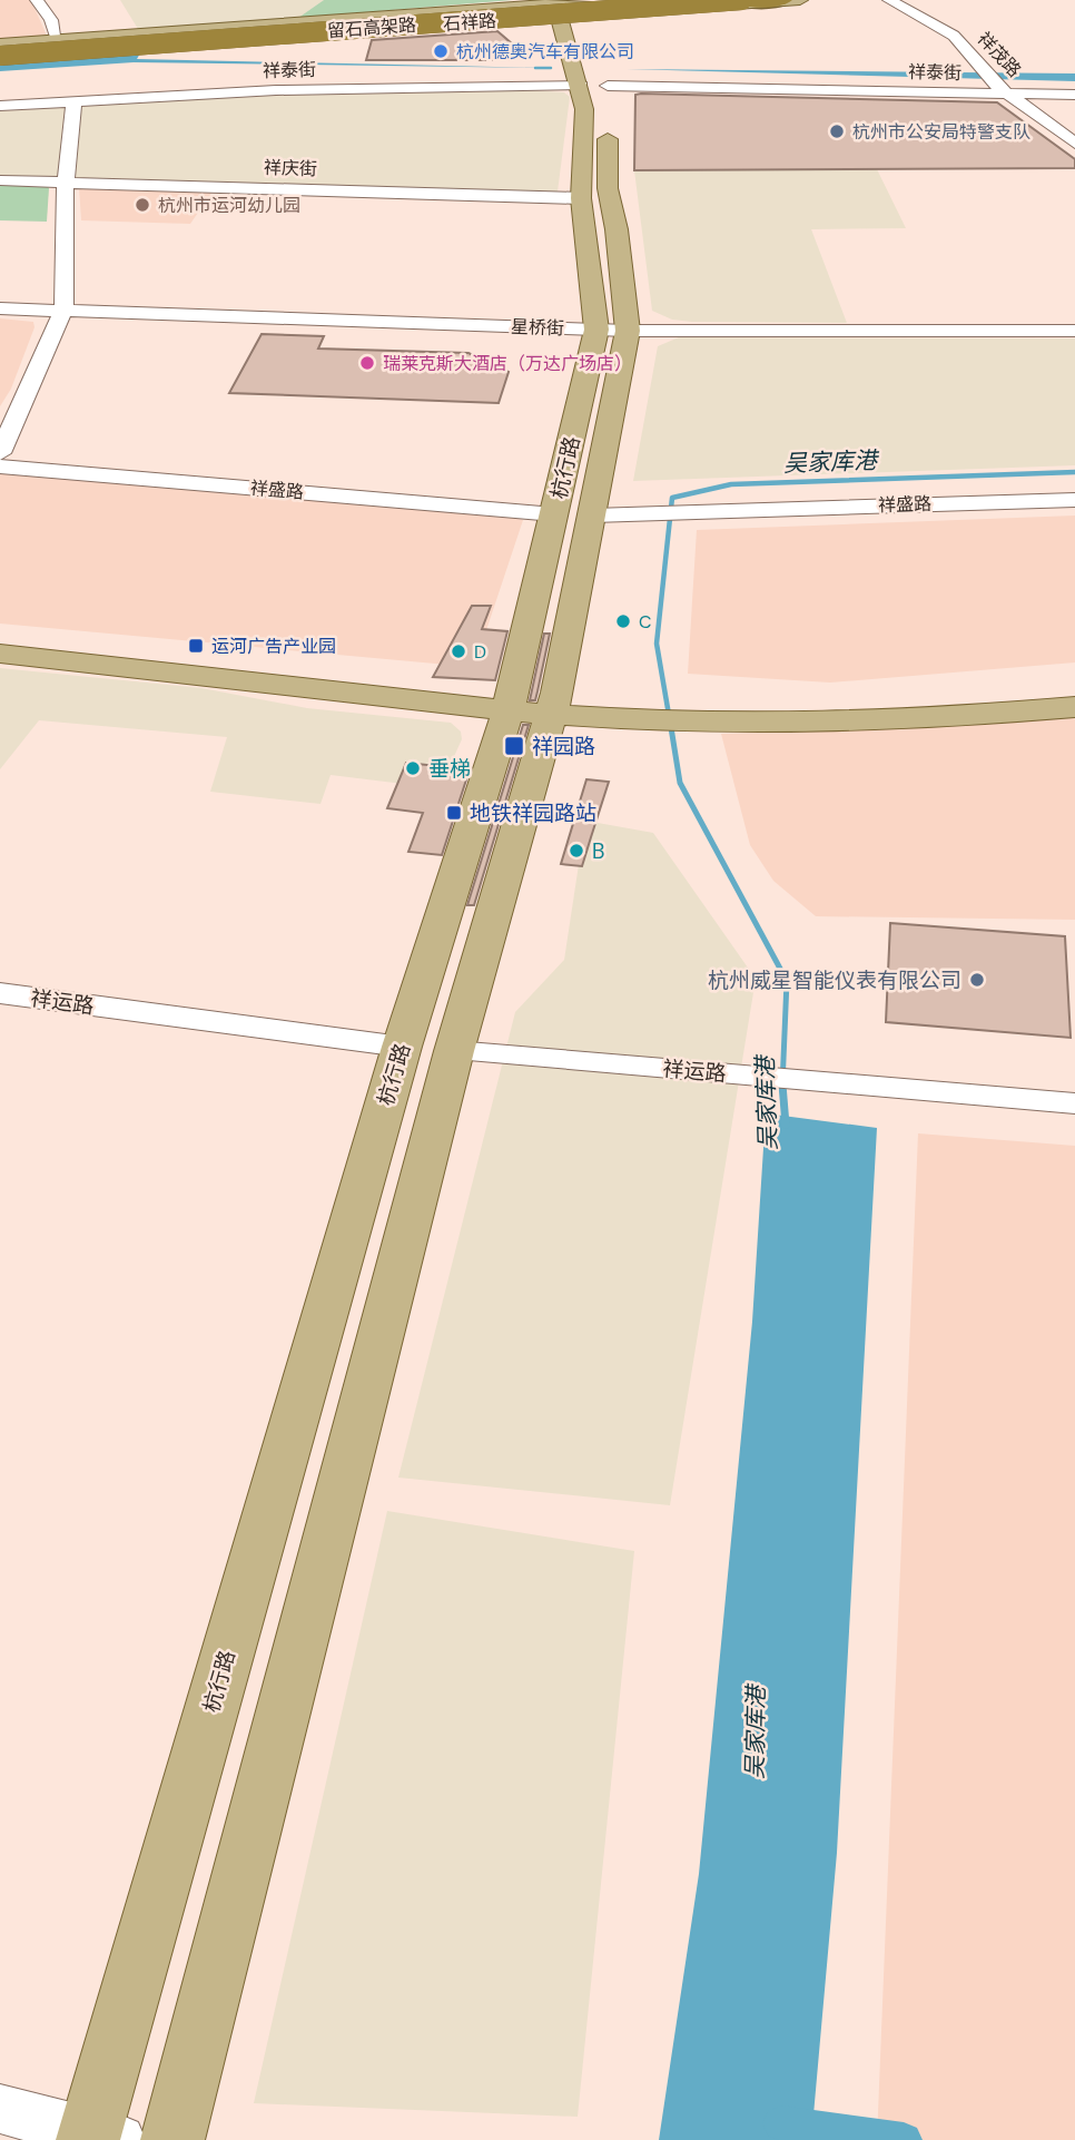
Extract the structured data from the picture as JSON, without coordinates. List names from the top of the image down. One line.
{"streets":{"highway":["留石高架路"],"main road":["石祥路","杭行路"],"street":["祥茂路","祥泰街","祥庆街","星桥街","祥盛路","祥运路"]},"crossings":[["石祥路","留石高架路"],["石祥路","杭行路"],["祥茂路","祥泰街"],["祥泰街","杭行路"],["祥庆街","杭行路"],["星桥街","杭行路"],["杭行路","祥盛路"],["杭行路","祥运路"]],"water":["吴家库港"],"places":{"other":["杭州德奥汽车有限公司","杭州市公安局特警支队","杭州市运河幼儿园","瑞莱克斯大酒店（万达广场店）","C","D","垂梯","B","杭州威星智能仪表有限公司"],"transit":["运河广告产业园","祥园路","地铁祥园路站"]}}
